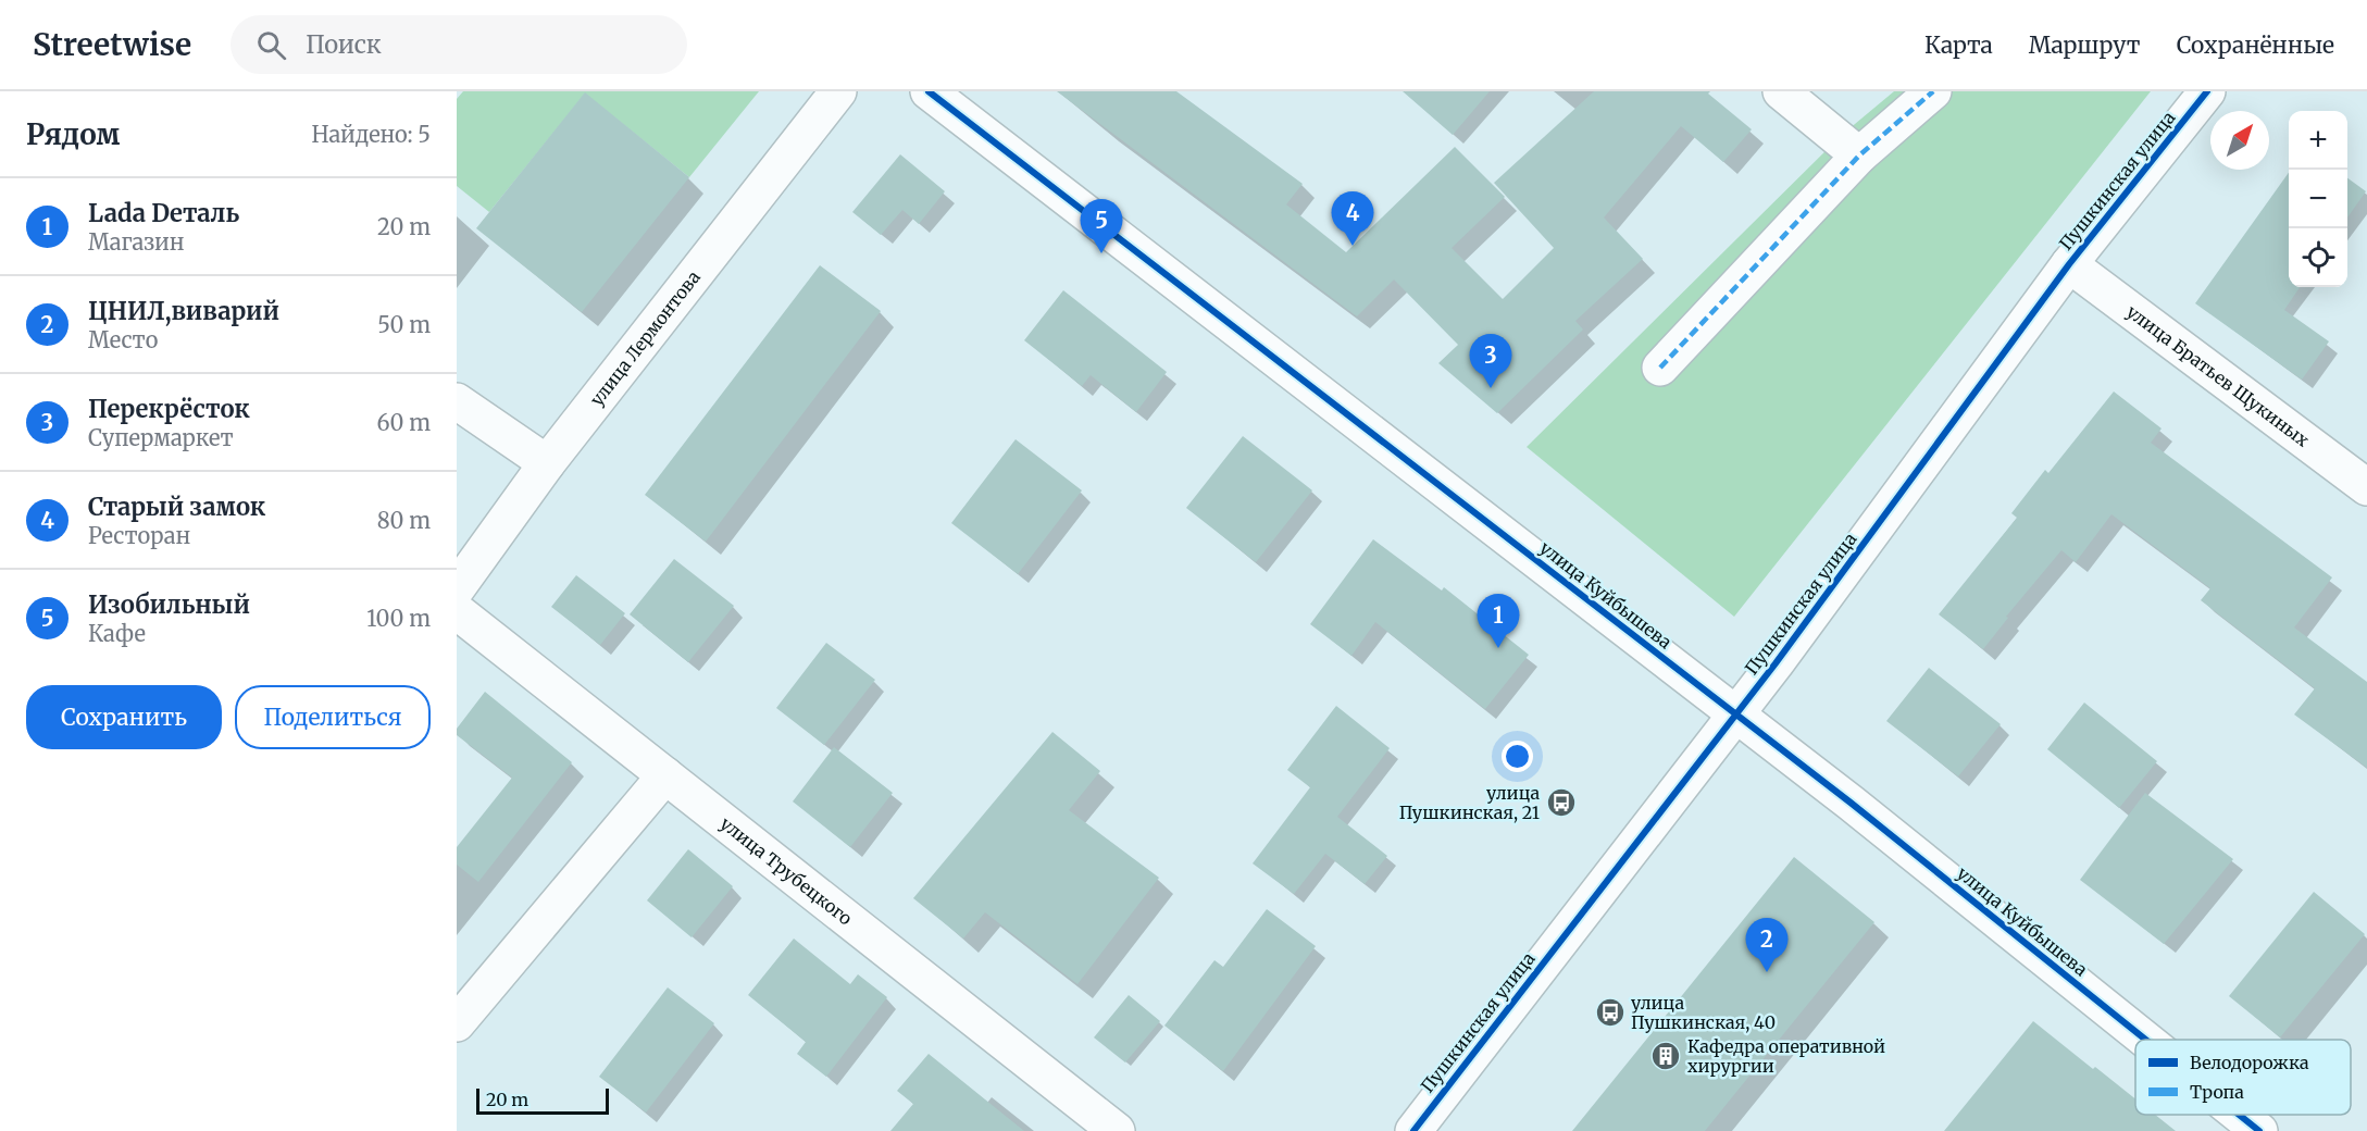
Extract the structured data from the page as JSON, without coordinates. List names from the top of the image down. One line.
{"streets":{"street":["Пушкинская улица","улица Лермонтова","улица Братьев Щукиных","улица Куйбышева","улица Трубецкого"]},"crossings":[["Пушкинская улица","улица Братьев Щукиных"],["Пушкинская улица","улица Куйбышева"]],"places":{"bus stop":["улица Пушкинская, 21","улица Пушкинская, 40"],"building":["Кафедра оперативной хирургии"]},"legend":["Велодорожка","Тропа"],"scale_bar":"20 m","north":"top right","page":{"header":"Streetwise","search":"Поиск","nav":["Карта","Маршрут","Сохранённые"],"heading":["Рядом","Найдено: 5"],"map_buttons":["+","−"],"list":[{"mark":"1","name":"Lada Dеталь","note":"Магазин","value":"20 m"},{"mark":"2","name":"ЦНИЛ,виварий","note":"Место","value":"50 m"},{"mark":"3","name":"Перекрёсток","note":"Супермаркет","value":"60 m"},{"mark":"4","name":"Старый замок","note":"Ресторан","value":"80 m"},{"mark":"5","name":"Изобильный","note":"Кафе","value":"100 m"}],"pins":["4","5","3","1","2"],"buttons":["Сохранить","Поделиться"],"scale":"20 m"}}
